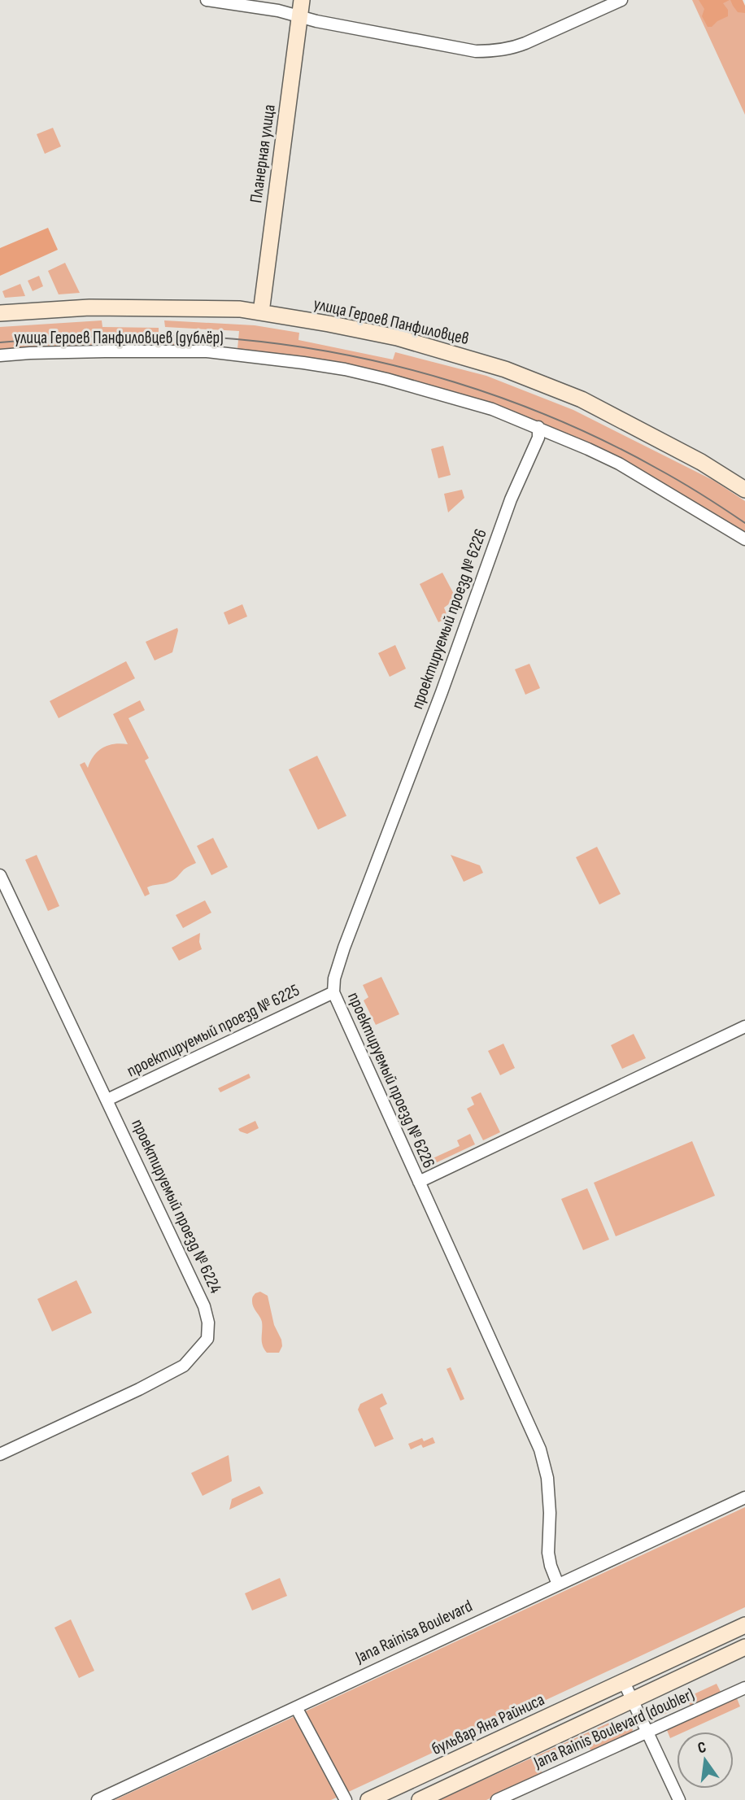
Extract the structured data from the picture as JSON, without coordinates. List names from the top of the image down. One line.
{"streets":{"main road":["Планерная улица","улица Героев Панфиловцев","бульвар Яна Райниса"],"street":["улица Героев Панфиловцев (дублёр)","проектируемый проезд № 6226","проектируемый проезд № 6225","проектируемый проезд № 6224","Jana Rainisa Boulevard","Jana Rainis Boulevard (doubler)"]},"crossings":[["Планерная улица","улица Героев Панфиловцев"],["улица Героев Панфиловцев (дублёр)","проектируемый проезд № 6226"],["проектируемый проезд № 6226","проектируемый проезд № 6225"],["проектируемый проезд № 6226","Jana Rainisa Boulevard"],["проектируемый проезд № 6225","проектируемый проезд № 6224"]],"north":"top"}
